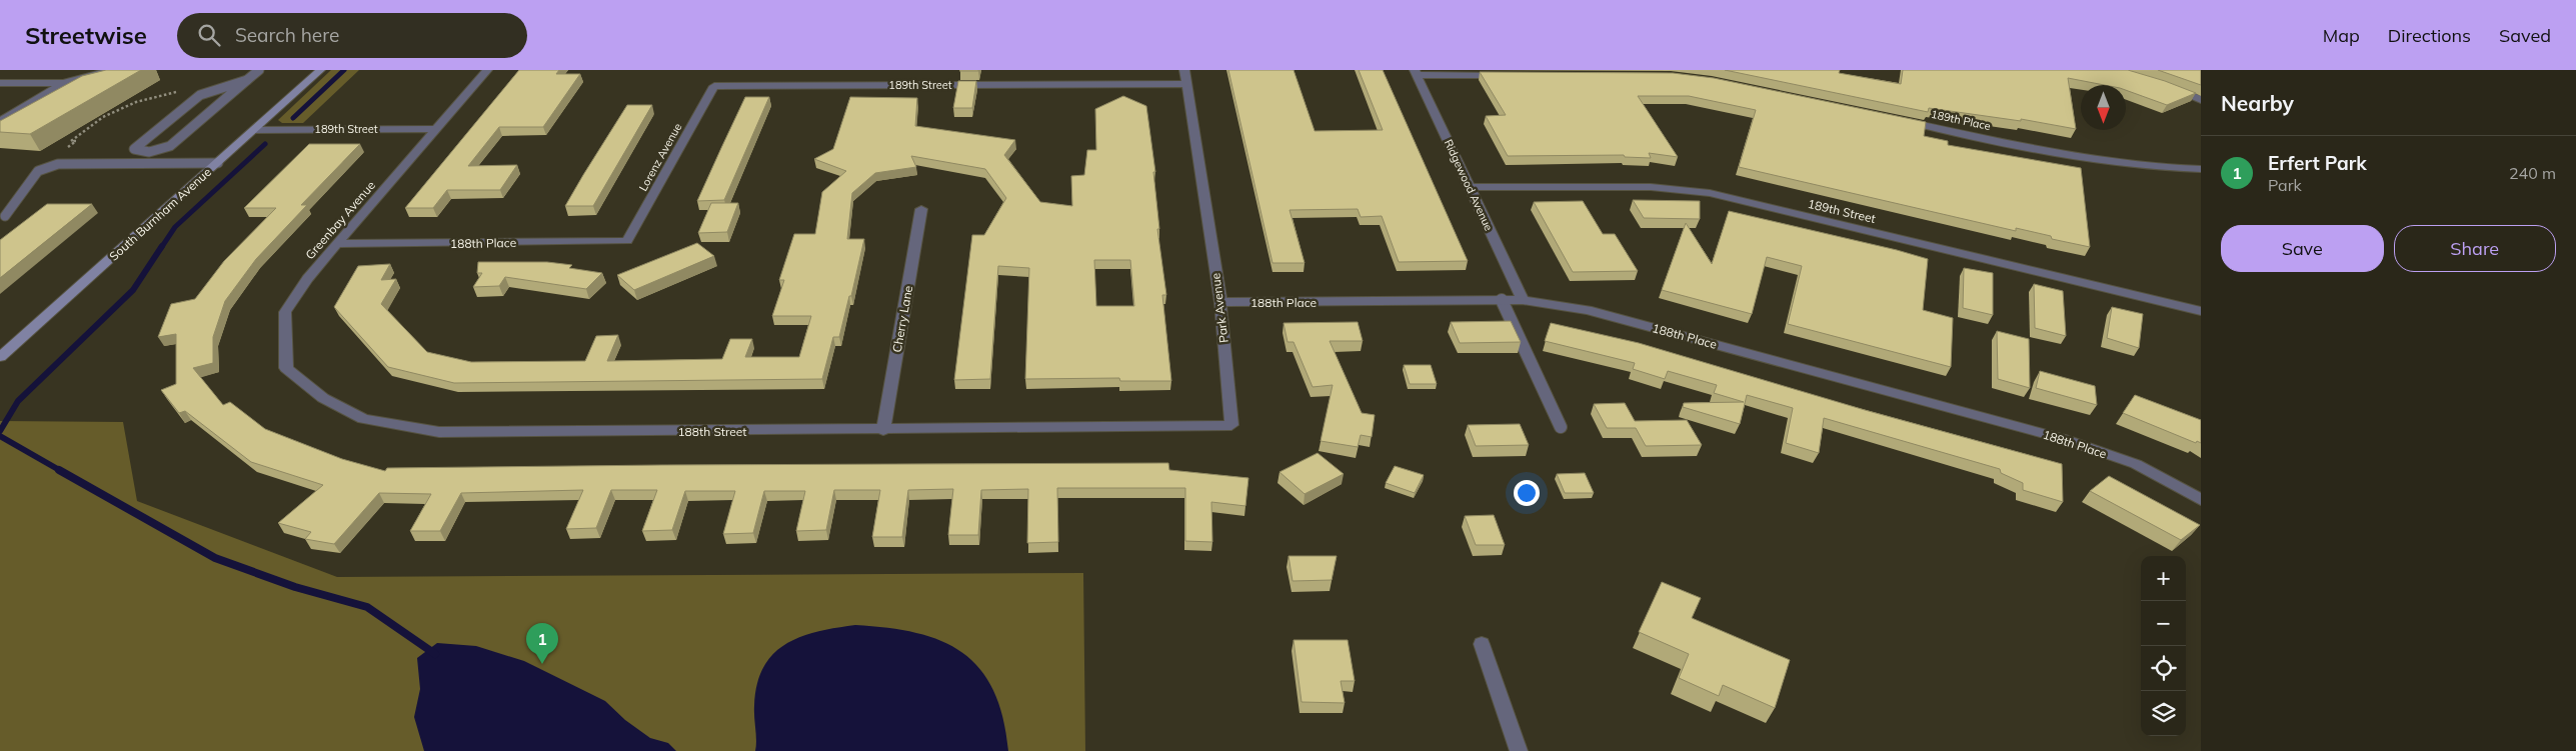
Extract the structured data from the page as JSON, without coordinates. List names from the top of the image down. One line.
{"streets":{"main road":["South Burnham Avenue"],"street":["189th Street","189th Place","Lorenz Avenue","Ridgewood Avenue","Greenbay Avenue","188th Place","Park Avenue","Cherry Lane","188th Street"]},"crossings":[["189th Street","Lorenz Avenue"],["189th Street","Ridgewood Avenue"],["189th Street","South Burnham Avenue"],["189th Street","Greenbay Avenue"],["189th Street","Park Avenue"],["Lorenz Avenue","188th Place"],["Ridgewood Avenue","188th Place"],["Greenbay Avenue","188th Place"],["Greenbay Avenue","188th Street"],["188th Place","Park Avenue"],["Park Avenue","188th Street"],["Cherry Lane","188th Street"]],"north":"bottom","page":{"header":"Streetwise","search":"Search here","nav":["Map","Directions","Saved"],"heading":"Nearby","list":[{"mark":"1","name":"Erfert Park","note":"Park","value":"240 m"}],"buttons":["Save","Share"],"map_buttons":["+","−"],"pins":"1"}}
